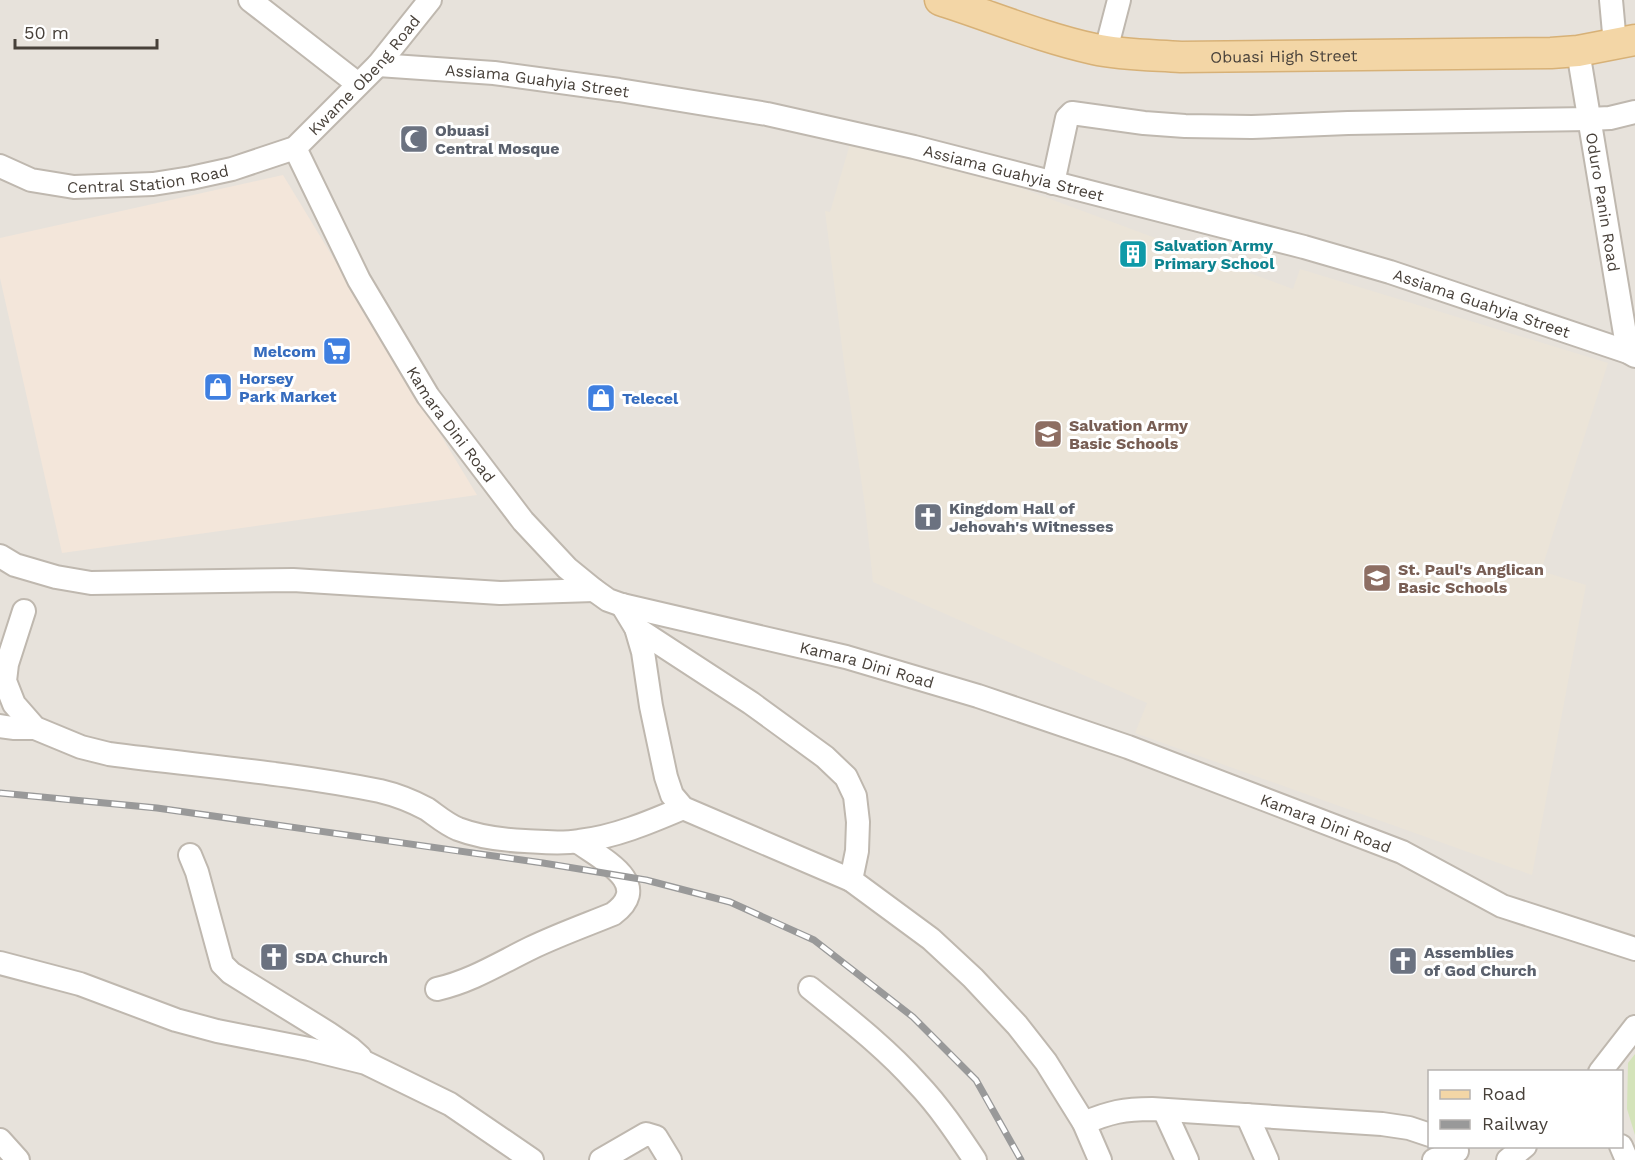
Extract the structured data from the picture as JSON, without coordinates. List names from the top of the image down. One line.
{"streets":{"main road":["Obuasi High Street"],"street":["Kwame Obeng Road","Assiama Guahyia Street","Central Station Road","Oduro Panin Road","Kamara Dini Road"]},"crossings":[["Obuasi High Street","Oduro Panin Road"],["Kwame Obeng Road","Assiama Guahyia Street"],["Kwame Obeng Road","Central Station Road"],["Kwame Obeng Road","Kamara Dini Road"],["Assiama Guahyia Street","Oduro Panin Road"],["Central Station Road","Kamara Dini Road"]],"places":{"mosque":["Obuasi Central Mosque"],"building":["Salvation Army Primary School"],"supermarket":["Melcom"],"shop":["Horsey Park Market","Telecel"],"school or university":["Salvation Army Basic Schools","St. Paul's Anglican Basic Schools"],"church":["Kingdom Hall of Jehovah's Witnesses","SDA Church","Assemblies of God Church"]},"legend":["Road","Railway"],"scale_bar":"50 m"}
